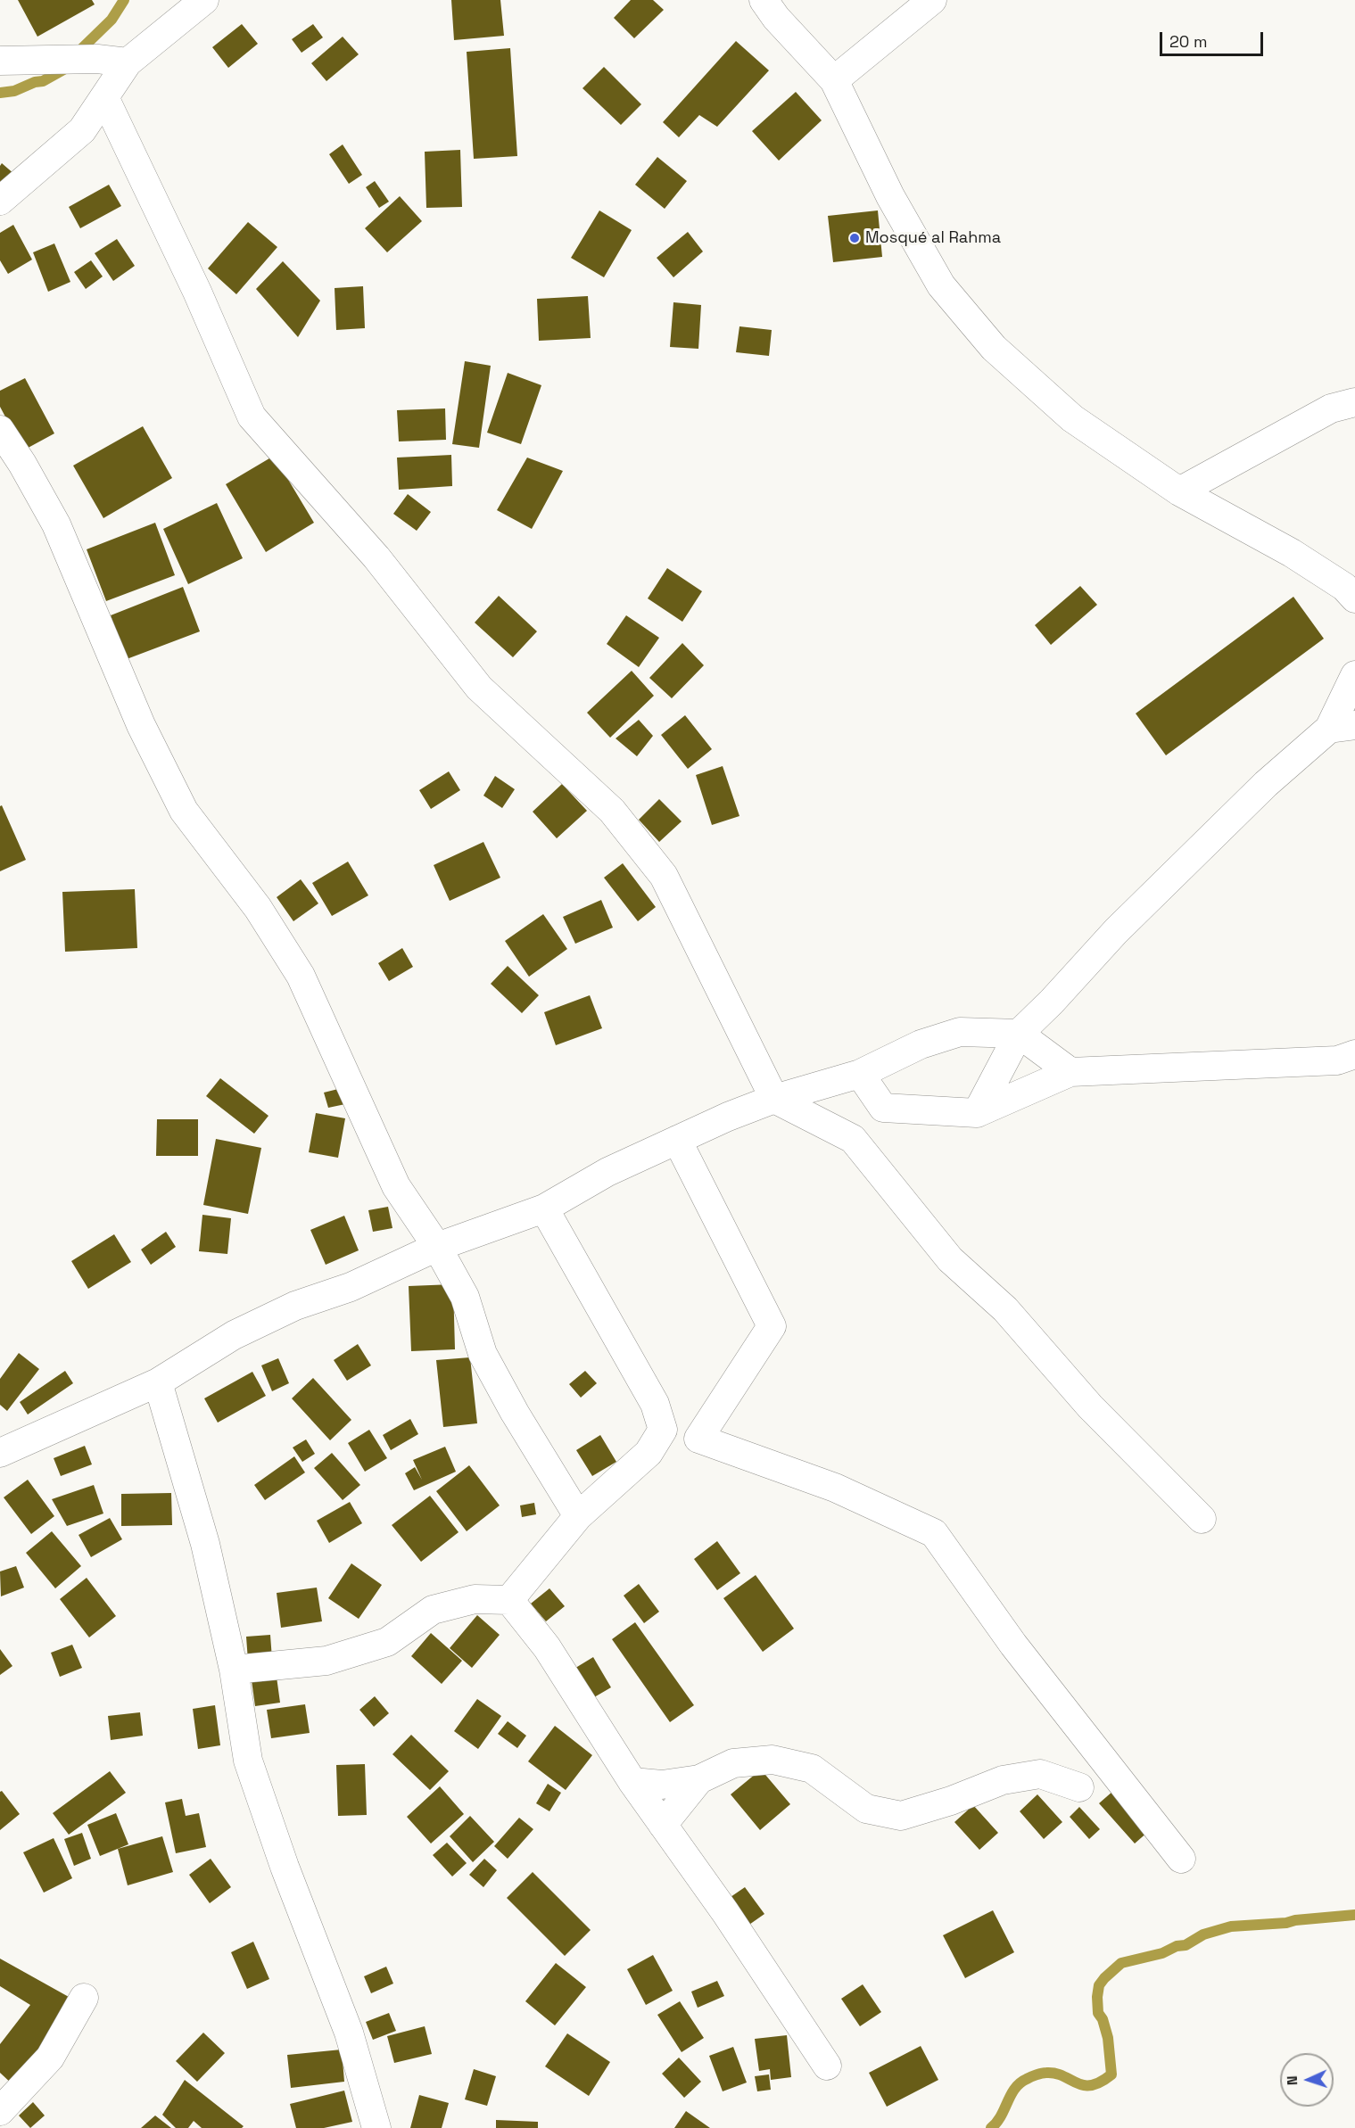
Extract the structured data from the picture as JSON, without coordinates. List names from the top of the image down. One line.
{"places":["Mosqué al Rahma"],"scale_bar":"20 m","north":"left"}
